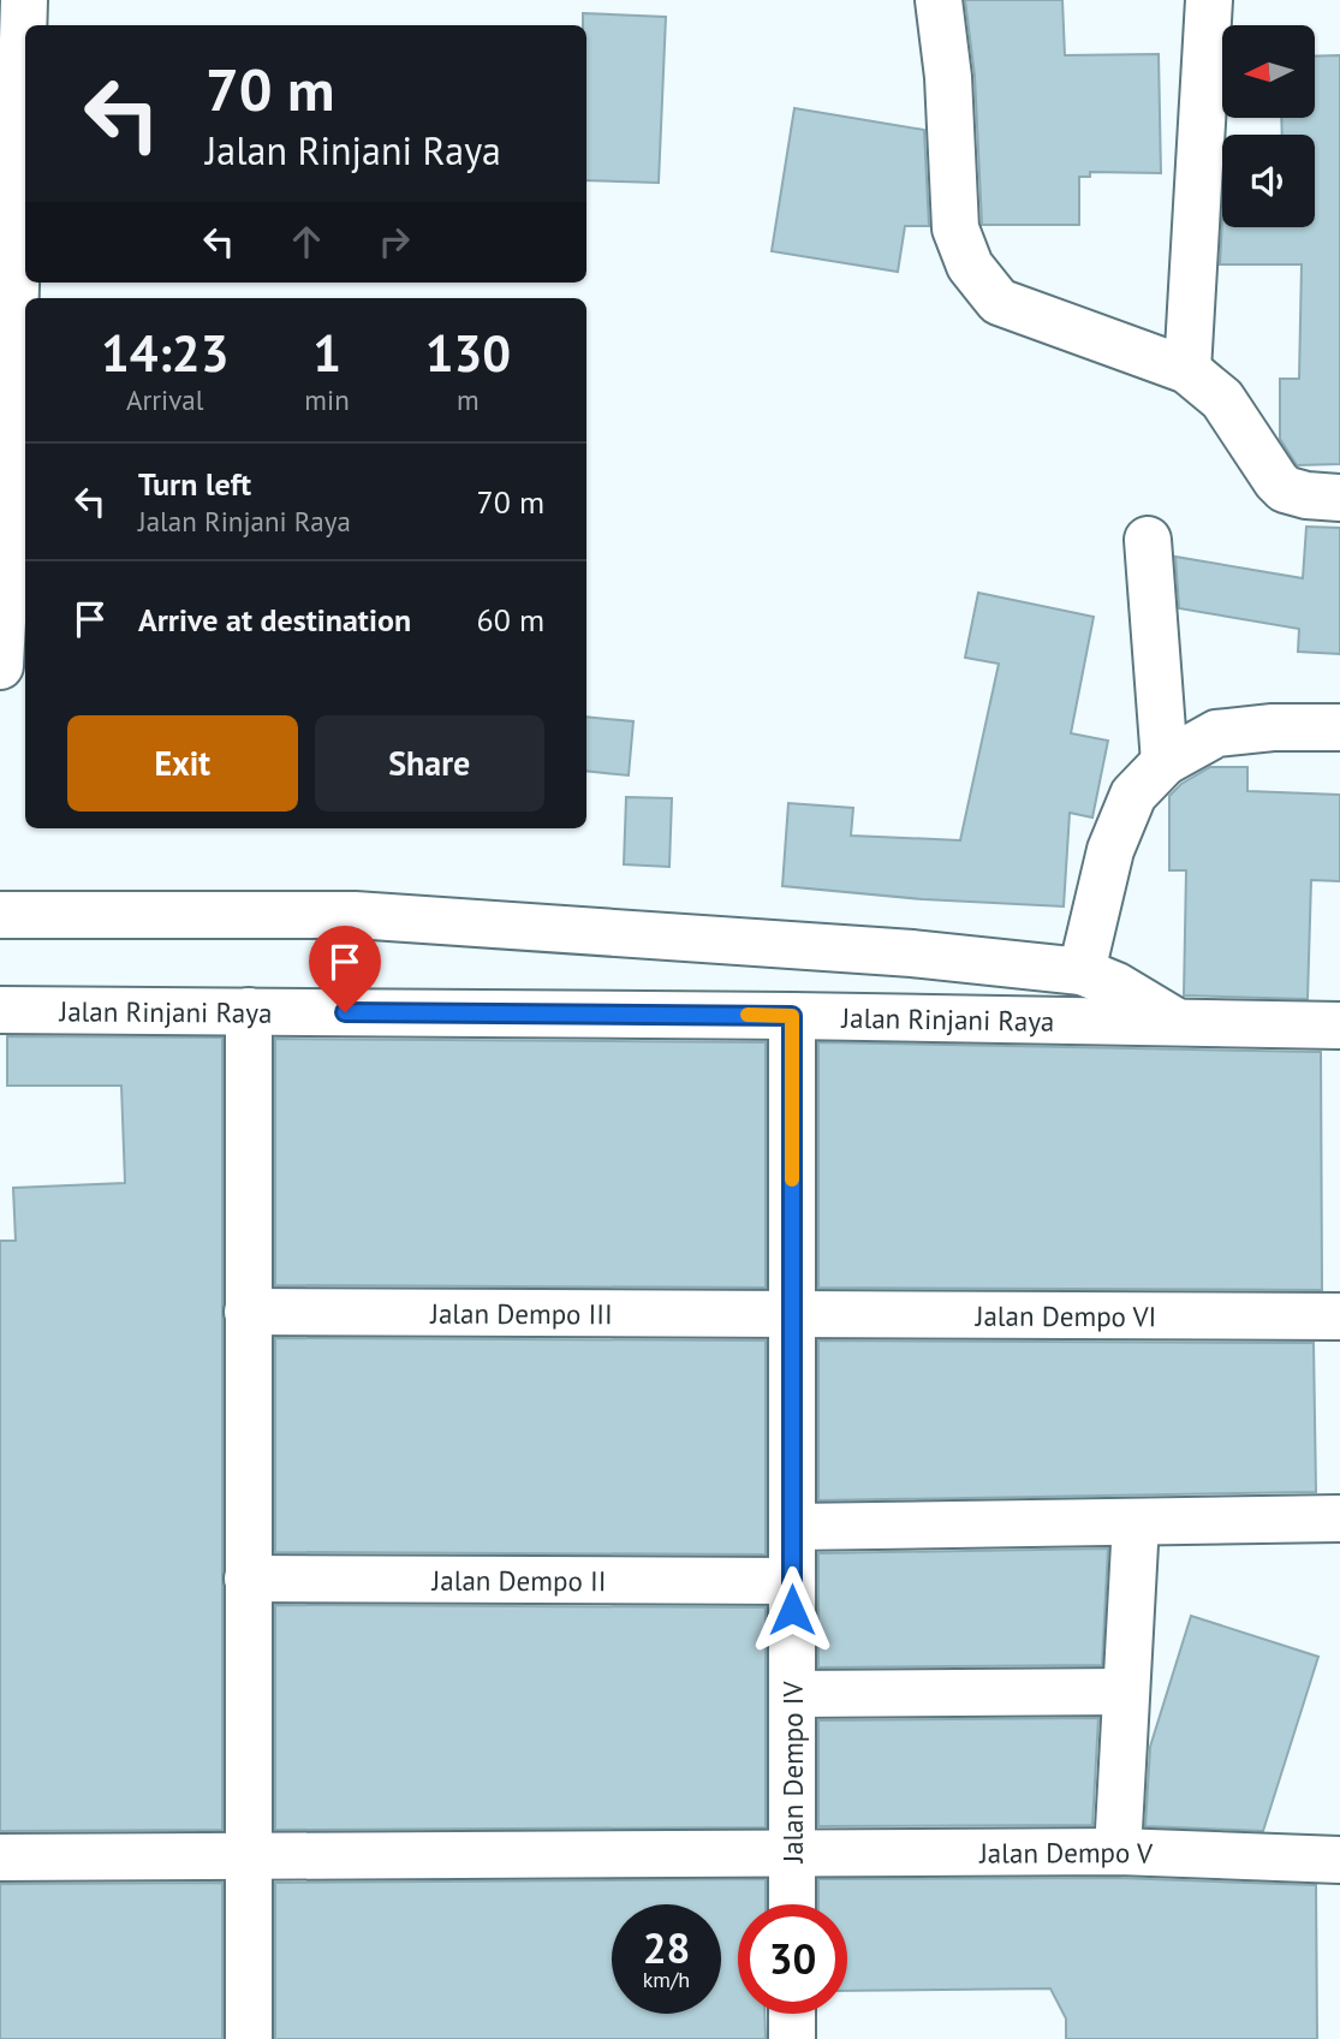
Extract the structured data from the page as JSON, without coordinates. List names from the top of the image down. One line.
{"streets":{"street":["Jalan Rinjani Raya","Jalan Dempo III","Jalan Dempo VI","Jalan Dempo II","Jalan Dempo IV","Jalan Dempo V"]},"crossings":[["Jalan Rinjani Raya","Jalan Dempo IV"],["Jalan Dempo III","Jalan Dempo VI"],["Jalan Dempo III","Jalan Dempo IV"],["Jalan Dempo VI","Jalan Dempo IV"],["Jalan Dempo II","Jalan Dempo IV"],["Jalan Dempo IV","Jalan Dempo V"]],"north":"left","page":{"turn":["70 m","Jalan Rinjani Raya"],"eta":["14:23","Arrival","1","min","130","m"],"list":[{"name":"Turn left","note":"Jalan Rinjani Raya","value":"70 m"},{"name":"Arrive at destination","value":"60 m"}],"buttons":["Exit","Share"],"speed":"28 km/h","limit":"30"}}
